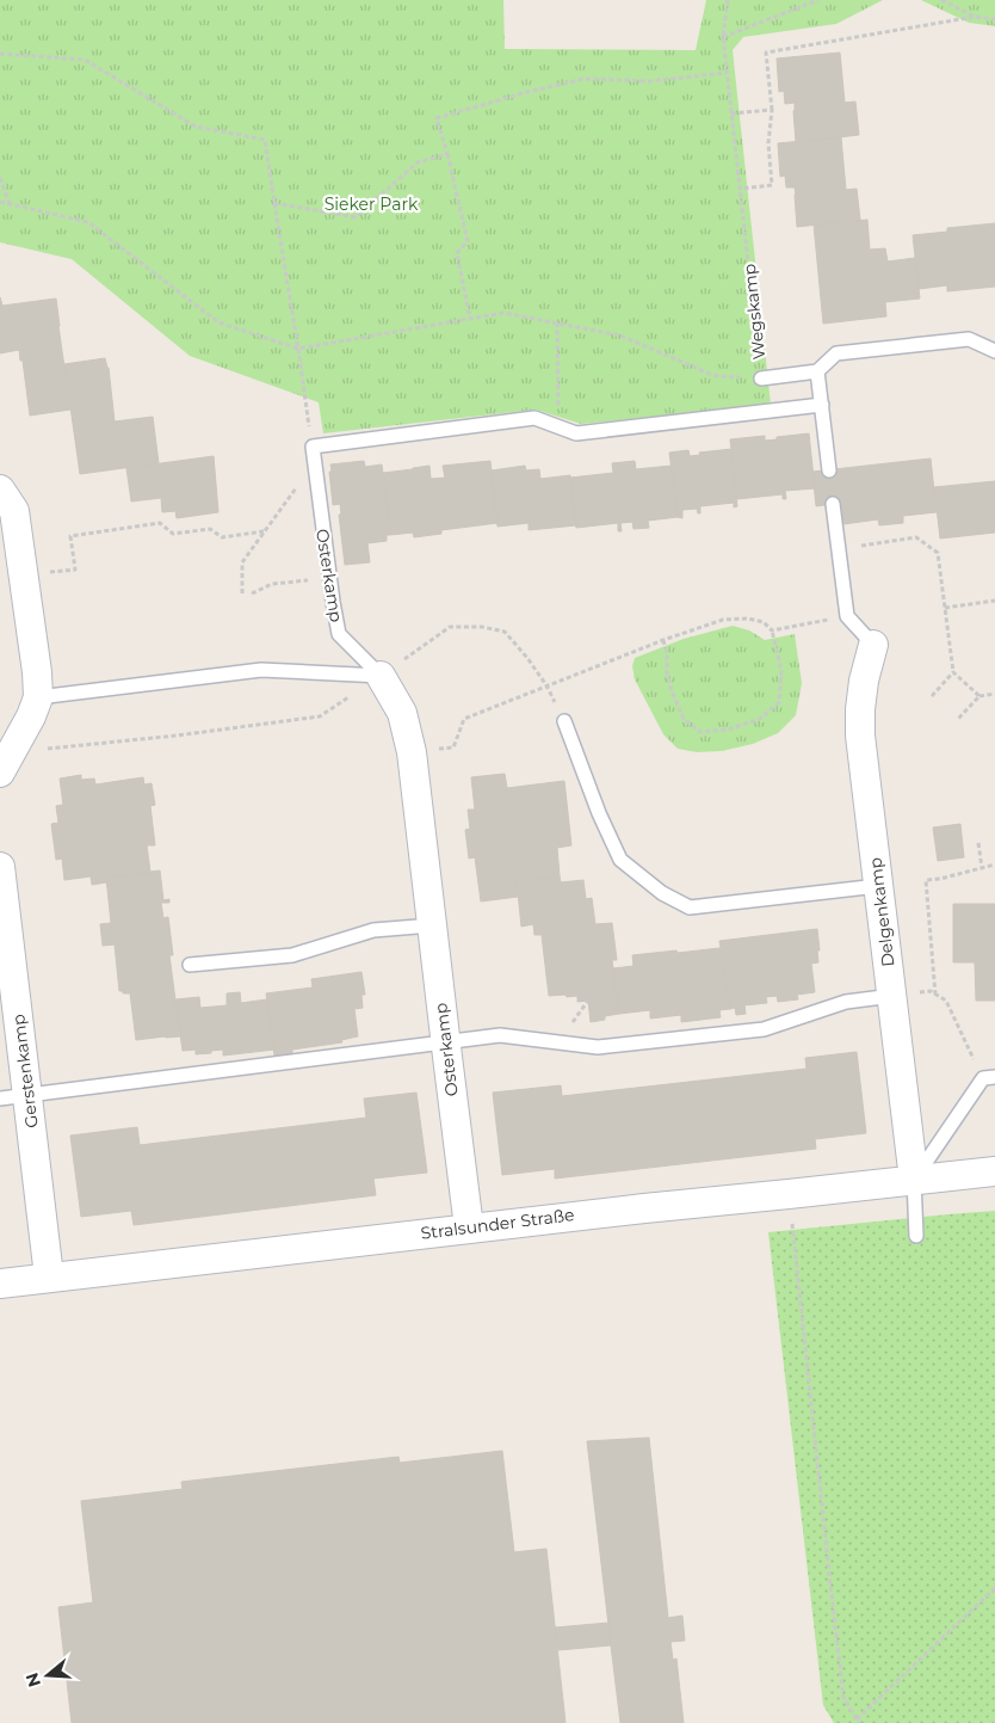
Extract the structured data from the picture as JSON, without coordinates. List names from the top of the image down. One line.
{"streets":{"street":["Osterkamp","Delgenkamp","Gerstenkamp","Stralsunder Straße"],"lane":["Wegskamp"]},"crossings":[["Osterkamp","Stralsunder Straße"],["Delgenkamp","Stralsunder Straße"],["Gerstenkamp","Stralsunder Straße"]],"parks":["Sieker Park"],"north":"left"}
